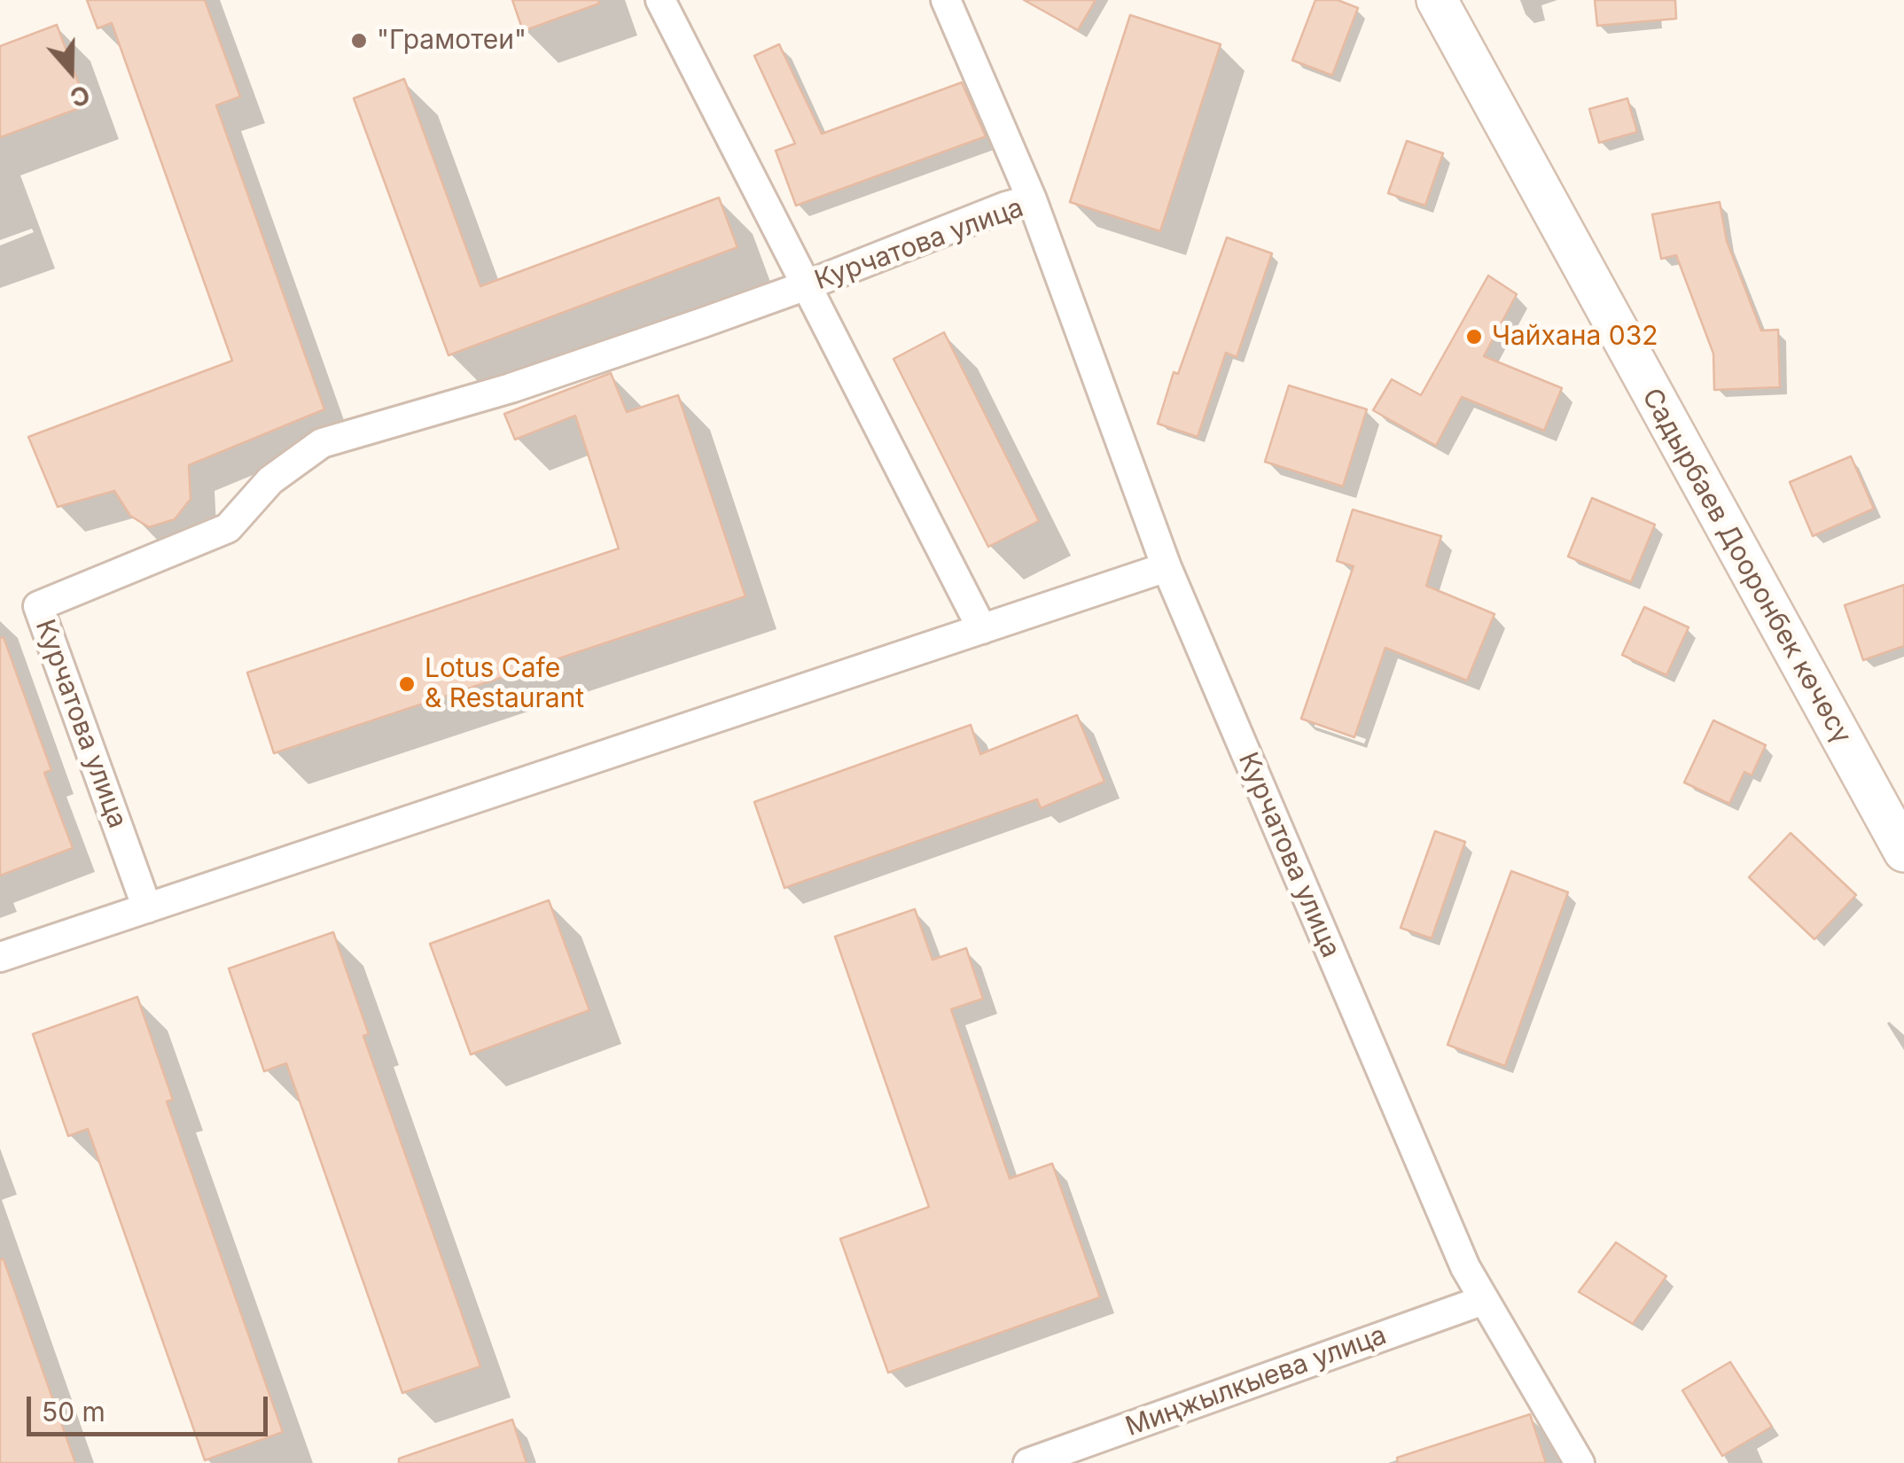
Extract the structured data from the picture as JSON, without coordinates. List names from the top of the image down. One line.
{"streets":{"main road":["Садырбаев Дооронбек көчөсү"],"street":["Курчатова улица","Миңжылкыева улица"]},"crossings":[["Курчатова улица","Миңжылкыева улица"]],"places":["\"Грамотеи\"","Чайхана 032","Lotus Cafe & Restaurant"],"scale_bar":"50 m","north":"bottom"}
